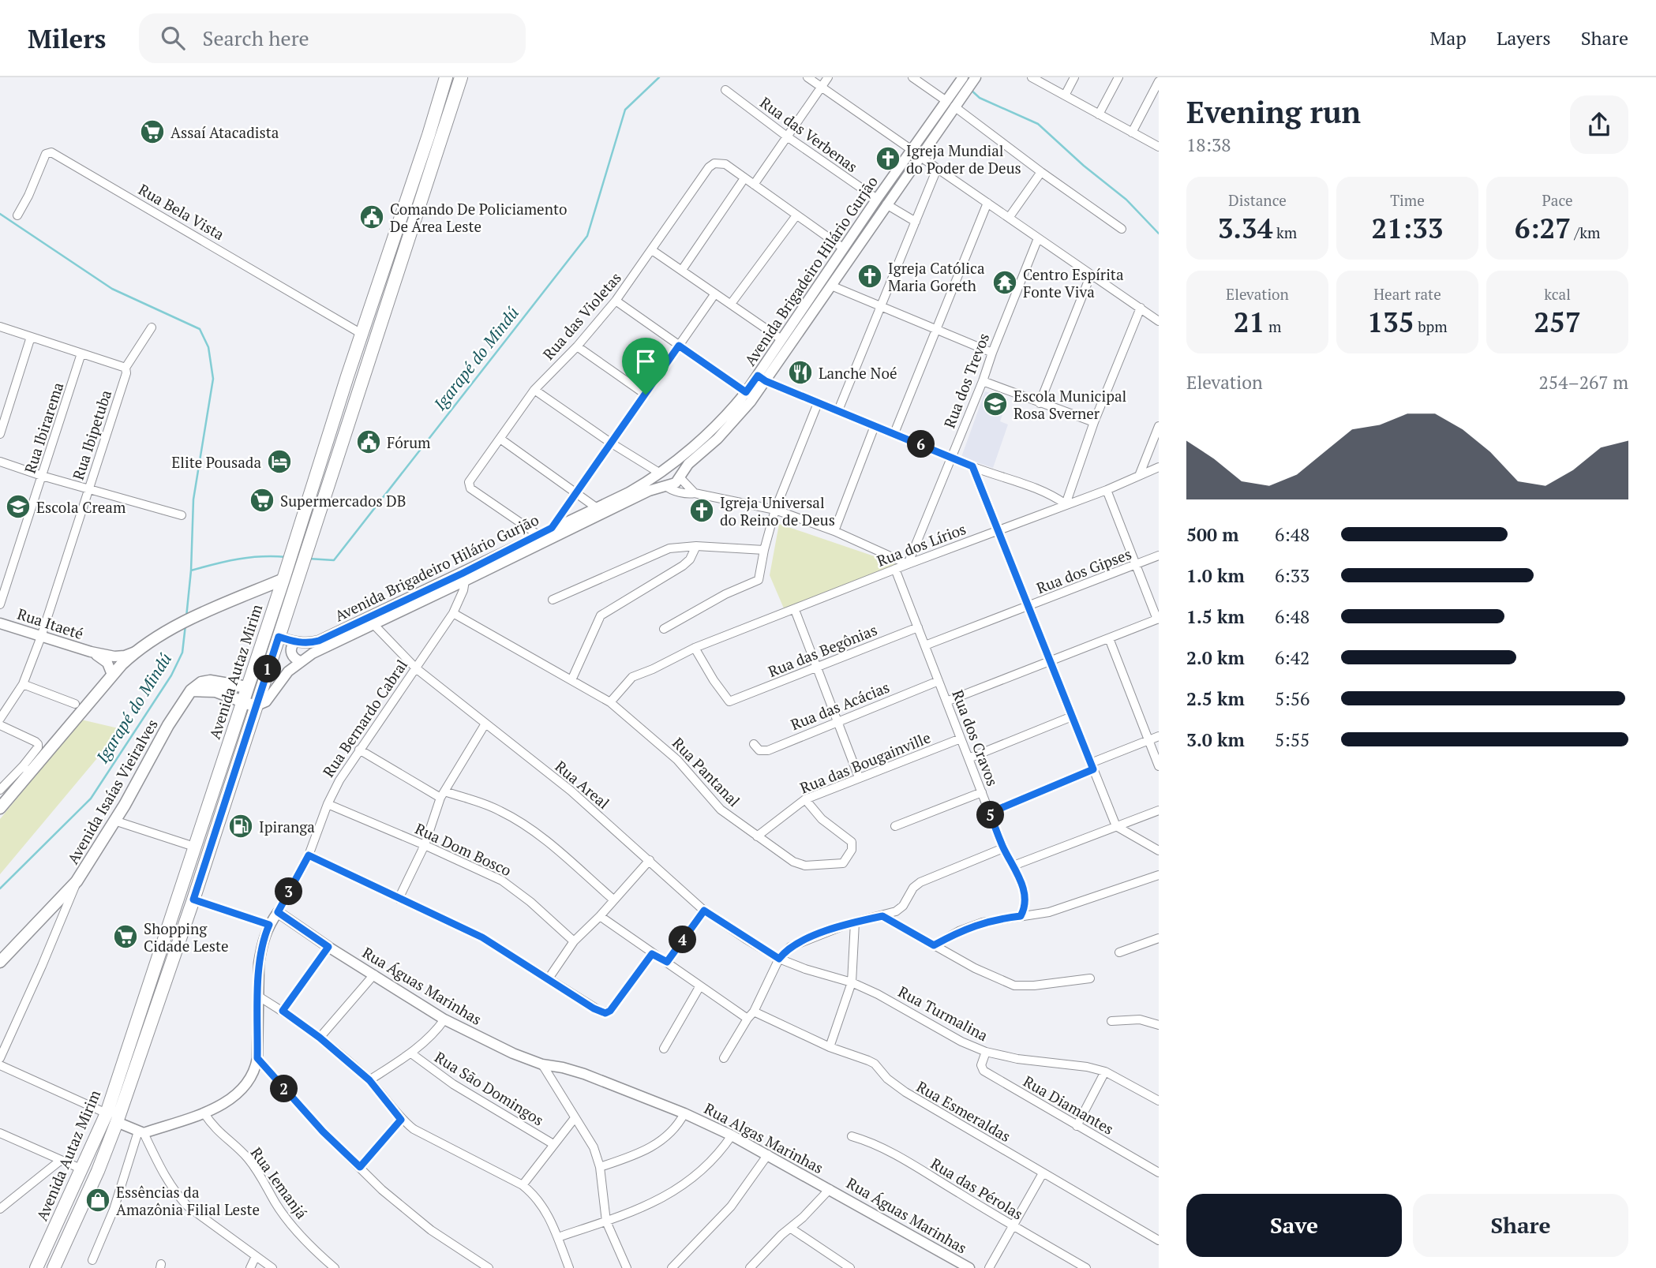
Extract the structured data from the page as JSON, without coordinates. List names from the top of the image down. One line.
{"streets":{"main road":["Avenida Autaz Mirim","Avenida Isaías Vieiralves"],"street":["Rua das Verbenas","Rua Bela Vista","Avenida Brigadeiro Hilário Gurjão","Rua das Violetas","Rua dos Trevos","Rua Ibirarema","Rua Ibipetuba","Rua dos Lírios","Rua dos Gipses","Rua Itaeté","Rua das Begônias","Rua das Acácias","Rua Bernardo Cabral","Rua dos Cravos","Rua das Bougainville","Rua Pantanal","Rua Areal","Rua Dom Bosco","Rua Águas Marinhas","Rua Turmalina","Rua São Domingos","Rua Diamantes","Rua Esmeraldas","Rua Algas Marinhas","Rua Iemanjá","Rua das Pérolas"]},"crossings":[["Rua das Verbenas","Avenida Brigadeiro Hilário Gurjão"],["Rua Bela Vista","Avenida Autaz Mirim"],["Avenida Brigadeiro Hilário Gurjão","Rua das Violetas"],["Avenida Brigadeiro Hilário Gurjão","Avenida Autaz Mirim"],["Avenida Brigadeiro Hilário Gurjão","Rua Bernardo Cabral"],["Avenida Brigadeiro Hilário Gurjão","Rua Areal"],["Rua dos Trevos","Rua dos Lírios"],["Rua Ibipetuba","Rua Itaeté"],["Rua dos Lírios","Rua das Begônias"],["Rua dos Lírios","Rua dos Cravos"],["Rua dos Lírios","Rua Pantanal"],["Rua dos Gipses","Rua dos Cravos"],["Rua das Begônias","Rua dos Cravos"],["Rua das Acácias","Rua dos Cravos"],["Rua Bernardo Cabral","Rua Pantanal"],["Rua Bernardo Cabral","Rua Areal"],["Rua Bernardo Cabral","Rua Dom Bosco"],["Rua Bernardo Cabral","Rua Águas Marinhas"],["Rua Bernardo Cabral","Rua Iemanjá"],["Rua dos Cravos","Rua das Bougainville"],["Rua das Bougainville","Rua Pantanal"],["Rua Areal","Rua Turmalina"],["Rua Águas Marinhas","Rua Algas Marinhas"],["Rua Turmalina","Rua Diamantes"]],"water":["Igarapé do Mindú"],"places":{"supermarket":["Assaí Atacadista","Supermercados DB","Shopping Cidade Leste"],"church":["Igreja Mundial do Poder de Deus","Igreja Católica Maria Goreth","Igreja Universal do Reino de Deus"],"public building":["Comando De Policiamento De Área Leste","Fórum"],"temple":["Centro Espírita Fonte Viva"],"restaurant":["Lanche Noé"],"school or university":["Escola Municipal Rosa Sverner","Escola Cream"],"hotel":["Elite Pousada"],"fuel station":["Ipiranga"],"shop":["Essências da Amazônia Filial Leste"]},"page":{"header":"Milers","search":"Search here","nav":["Map","Layers","Share"],"heading":["Evening run","18:38"],"stats":[["Distance","3.34 km"],["Time","21:33"],["Pace","6:27 /km"],["Elevation","21 m"],["Heart rate","135 bpm"],["kcal","257"]],"chart":["Elevation","254–267 m"],"pins":["6","1","5","3","4","2"],"list":[{"name":"500 m","note":"6:48"},{"name":"1.0 km","note":"6:33"},{"name":"1.5 km","note":"6:48"},{"name":"2.0 km","note":"6:42"},{"name":"2.5 km","note":"5:56"},{"name":"3.0 km","note":"5:55"}],"buttons":["Save","Share"]}}
